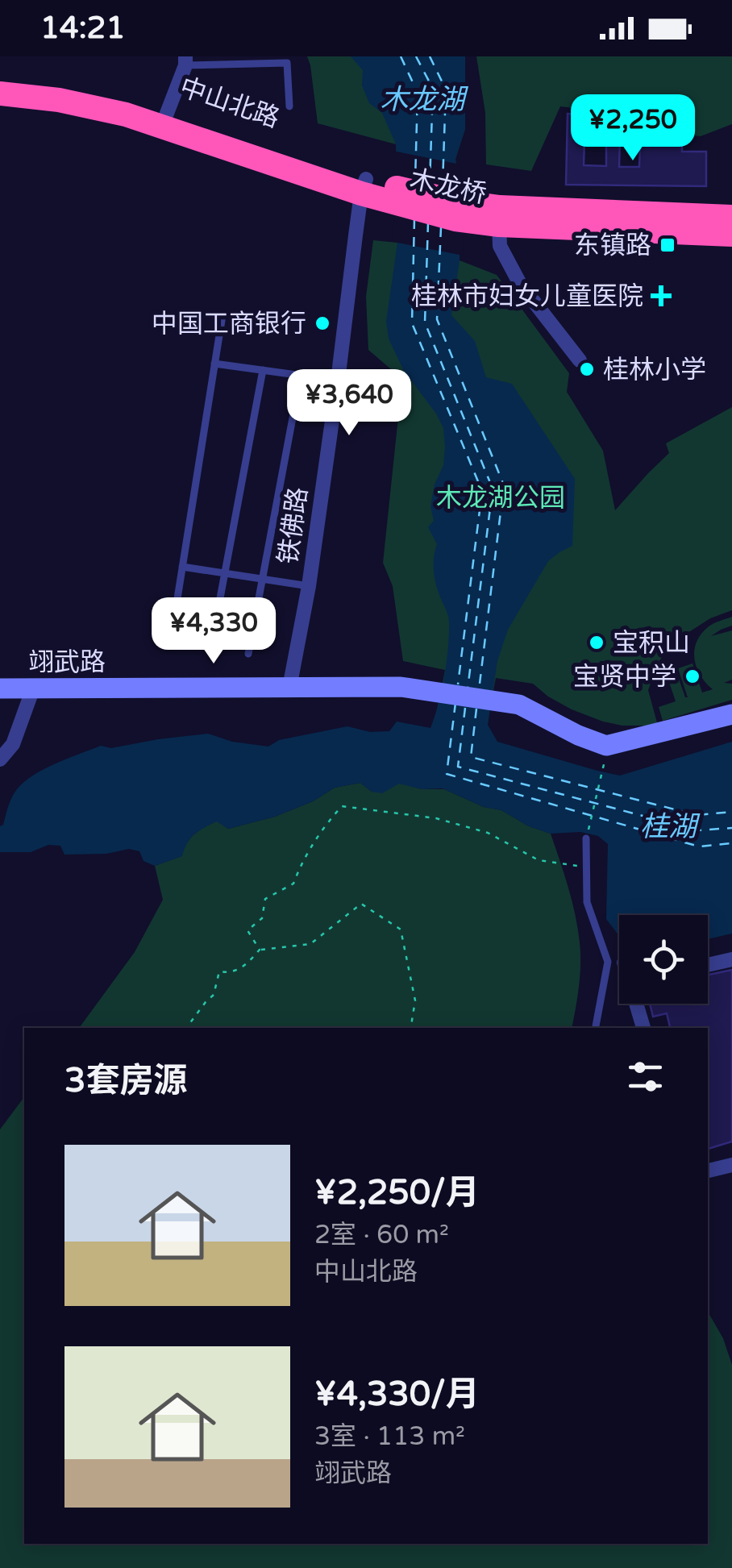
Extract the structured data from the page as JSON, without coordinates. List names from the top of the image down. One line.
{"streets":{"highway":["中山北路","木龙桥"],"main road":["翊武路"],"street":["铁佛路"]},"crossings":[["中山北路","木龙桥"],["中山北路","铁佛路"],["铁佛路","翊武路"]],"water":["木龙湖","桂湖"],"parks":["木龙湖公园"],"places":{"transit":["东镇路"],"health":["桂林市妇女儿童医院"],"other":["中国工商银行","桂林小学","宝积山","宝贤中学"]},"page":{"status":"14:21","price":["¥2,250","¥3,640","¥4,330"],"heading":"3套房源","list":[{"name":"¥2,250/月","note":"2室 · 60 m² · 中山北路"},{"name":"¥4,330/月","note":"3室 · 113 m² · 翊武路"}]}}
